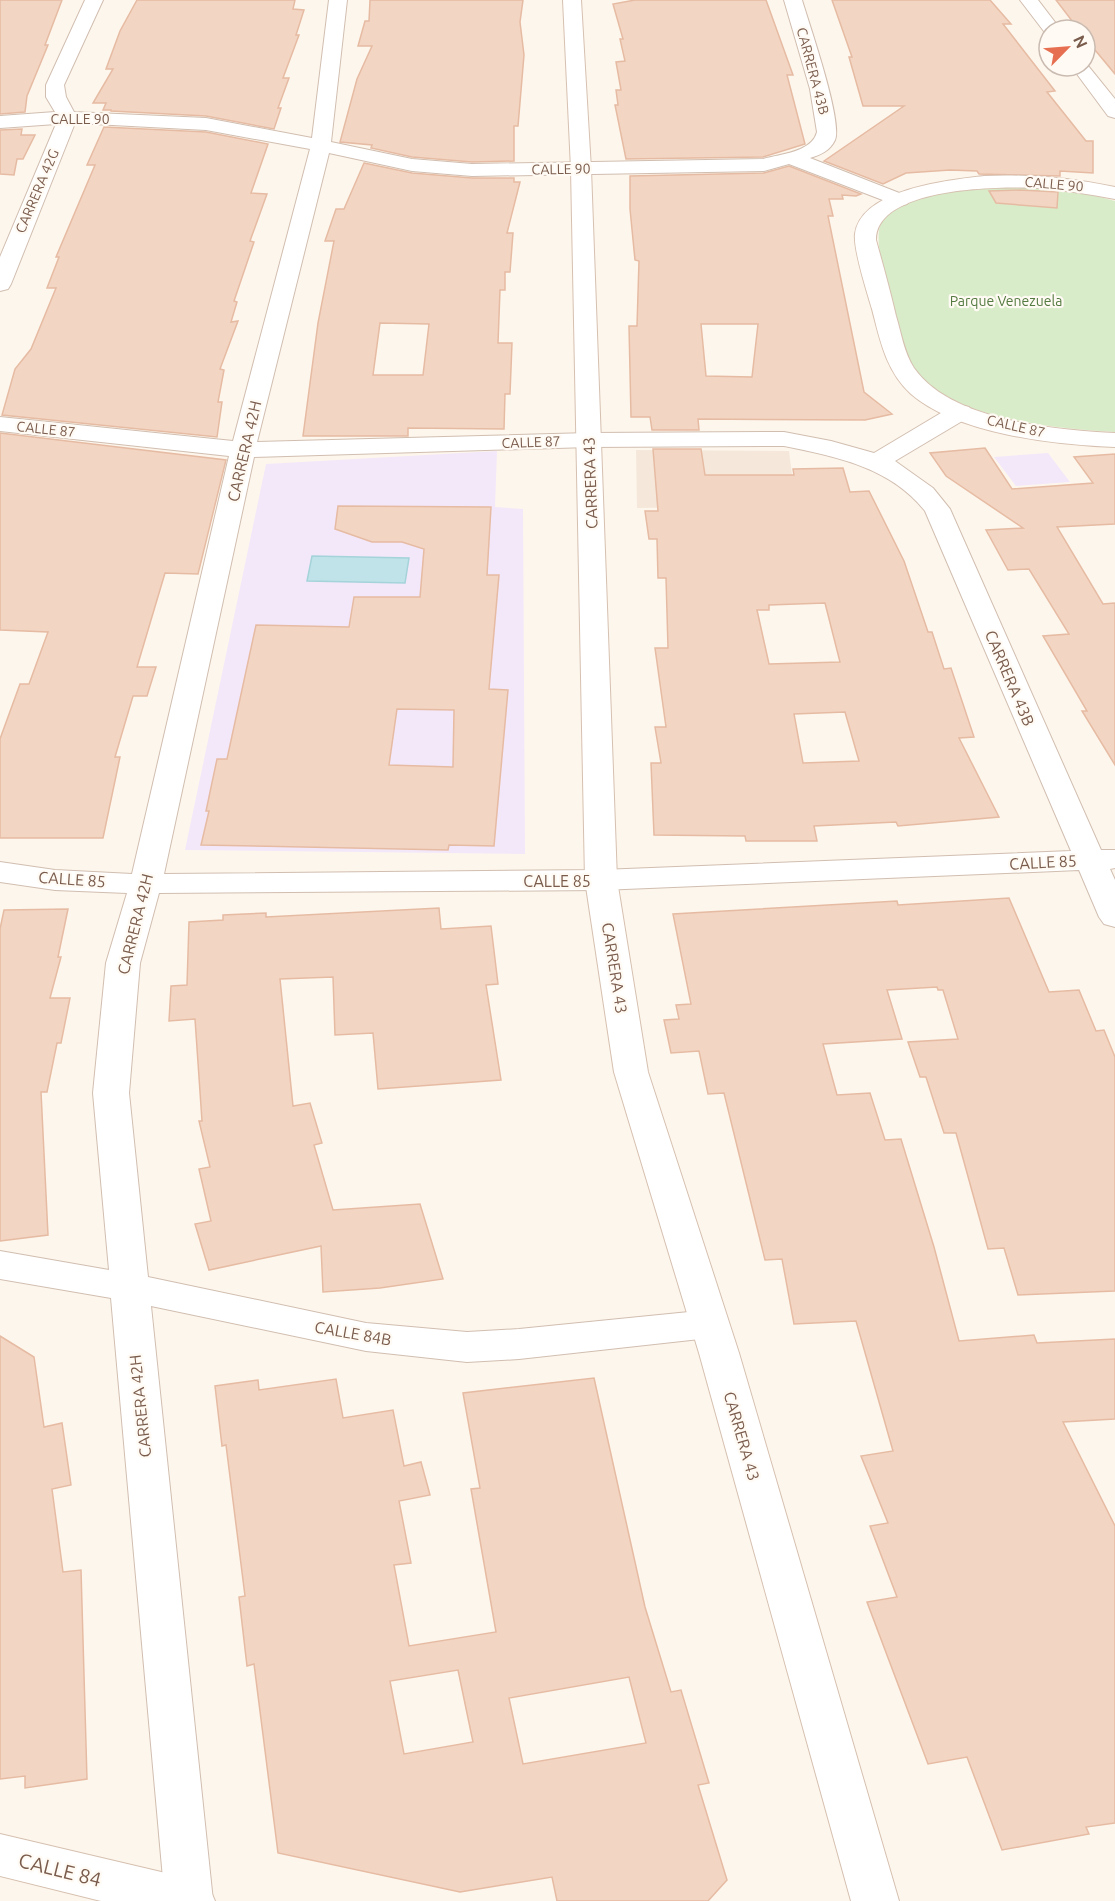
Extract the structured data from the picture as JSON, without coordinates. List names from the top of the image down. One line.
{"streets":{"street":["CARRERA 43B","CALLE 90","CARRERA 42G","CALLE 87","CARRERA 42H","CARRERA 43","CALLE 85","CALLE 84B","CALLE 84"]},"crossings":[["CARRERA 43B","CALLE 90"],["CARRERA 43B","CALLE 87"],["CARRERA 43B","CALLE 85"],["CALLE 90","CARRERA 42G"],["CALLE 90","CARRERA 42H"],["CALLE 90","CARRERA 43"],["CALLE 87","CARRERA 42H"],["CALLE 87","CARRERA 43"],["CARRERA 42H","CALLE 85"],["CARRERA 42H","CALLE 84B"],["CARRERA 42H","CALLE 84"],["CARRERA 43","CALLE 85"],["CARRERA 43","CALLE 84B"]],"parks":["Parque Venezuela"],"north":"top right"}
